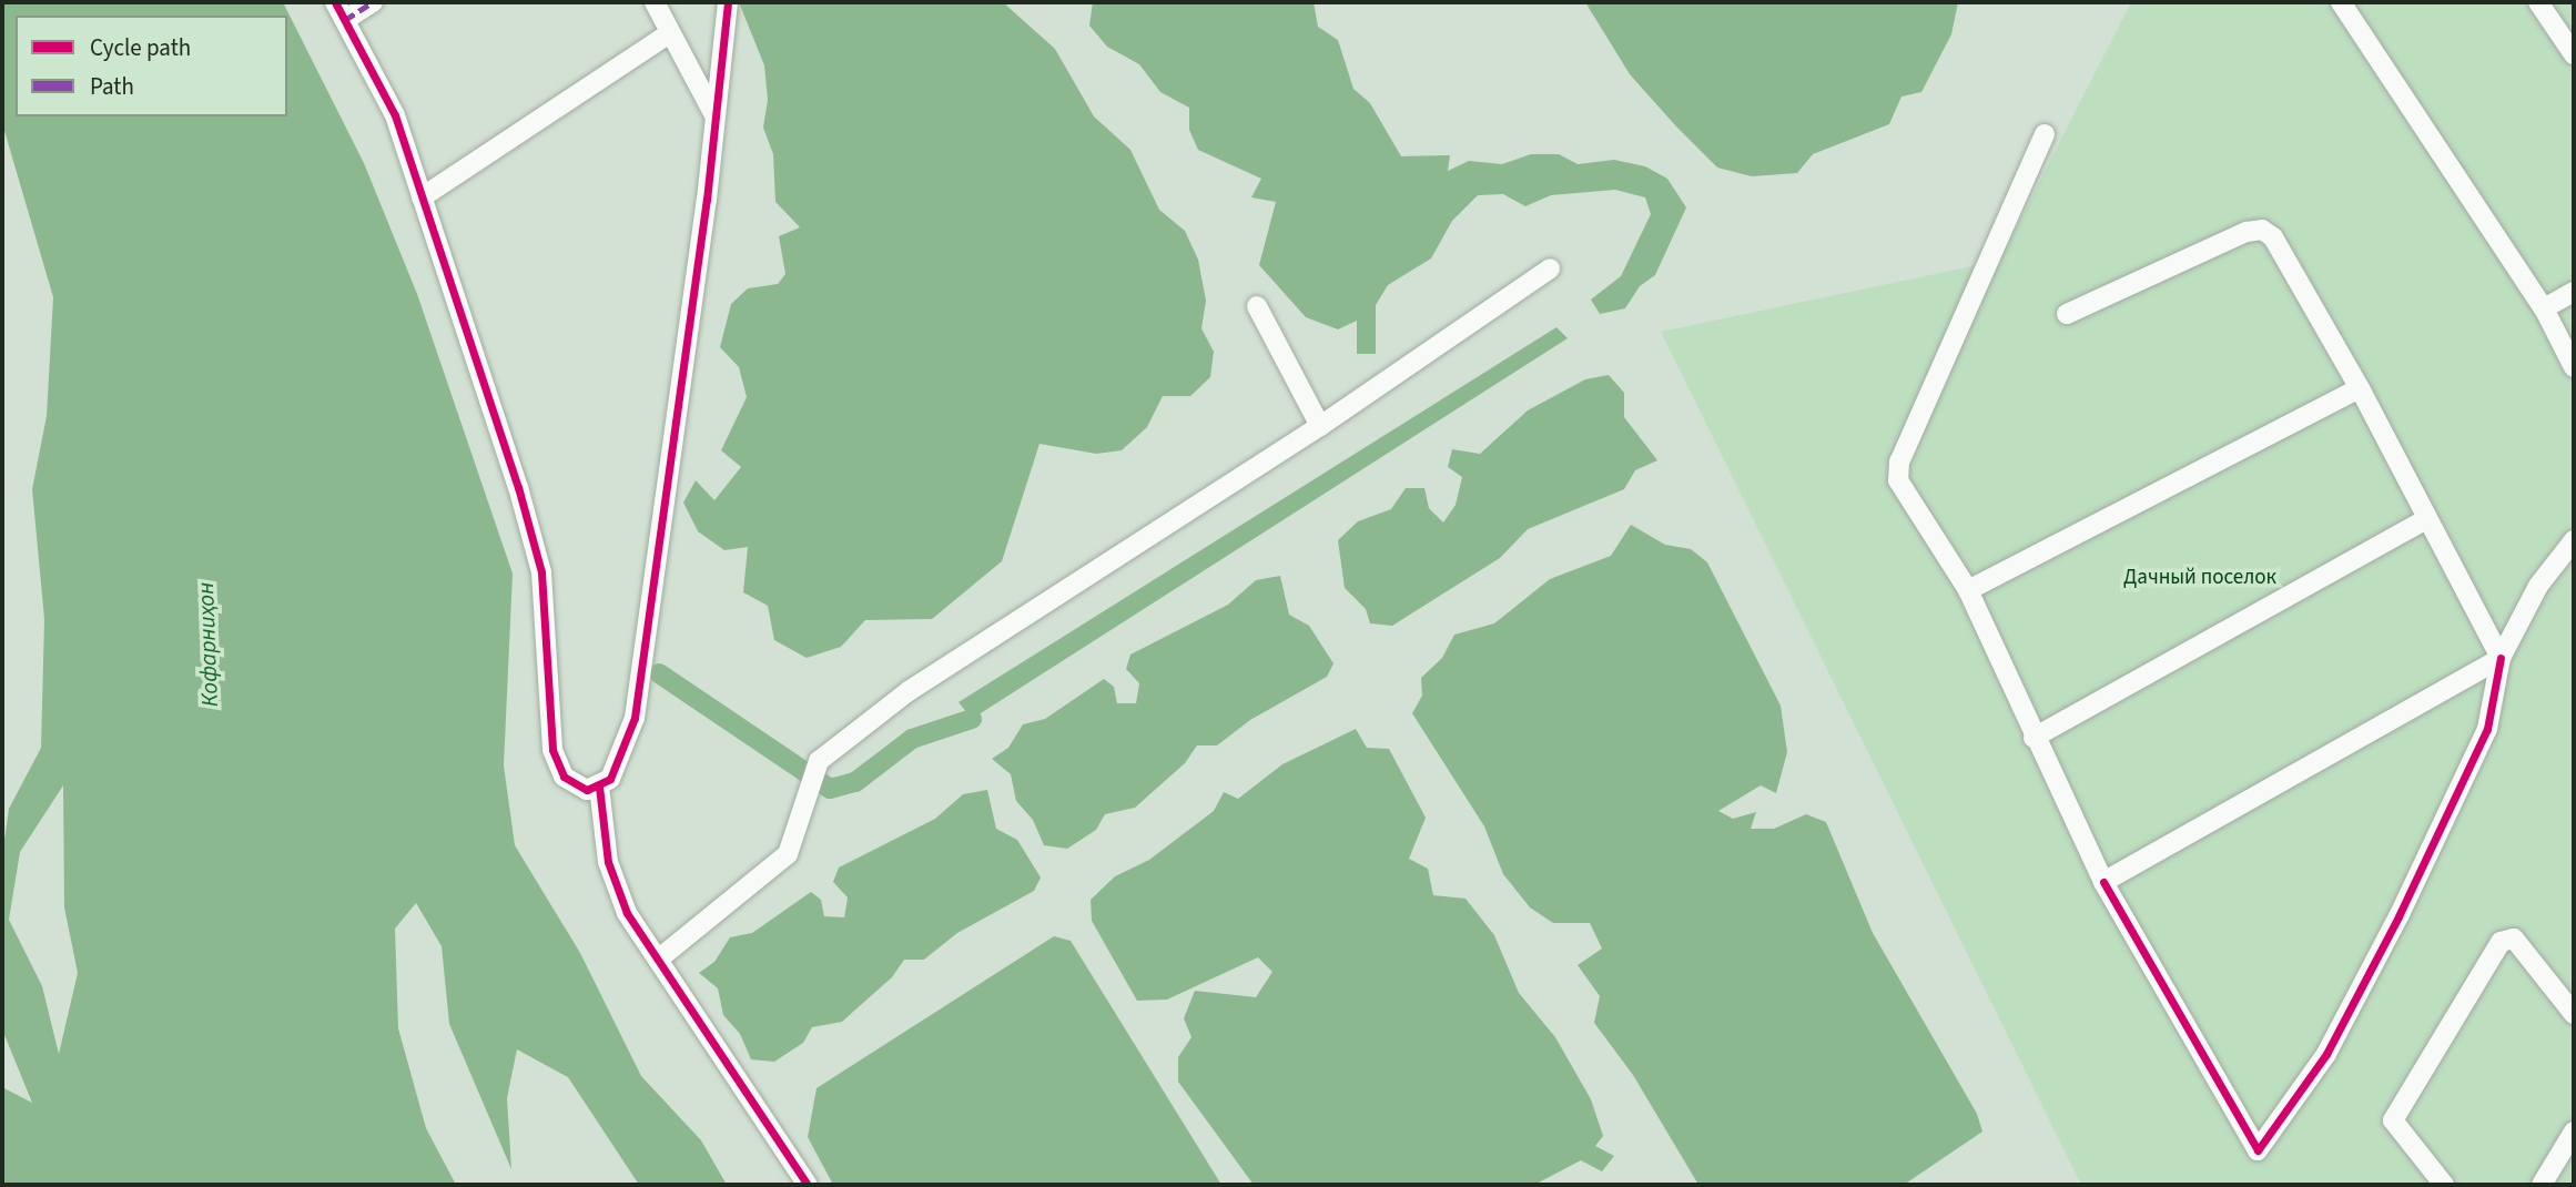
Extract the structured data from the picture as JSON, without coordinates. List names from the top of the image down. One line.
{"water":["Кофарниҳон"],"parks":["Дачный поселок"],"legend":["Cycle path","Path"]}
